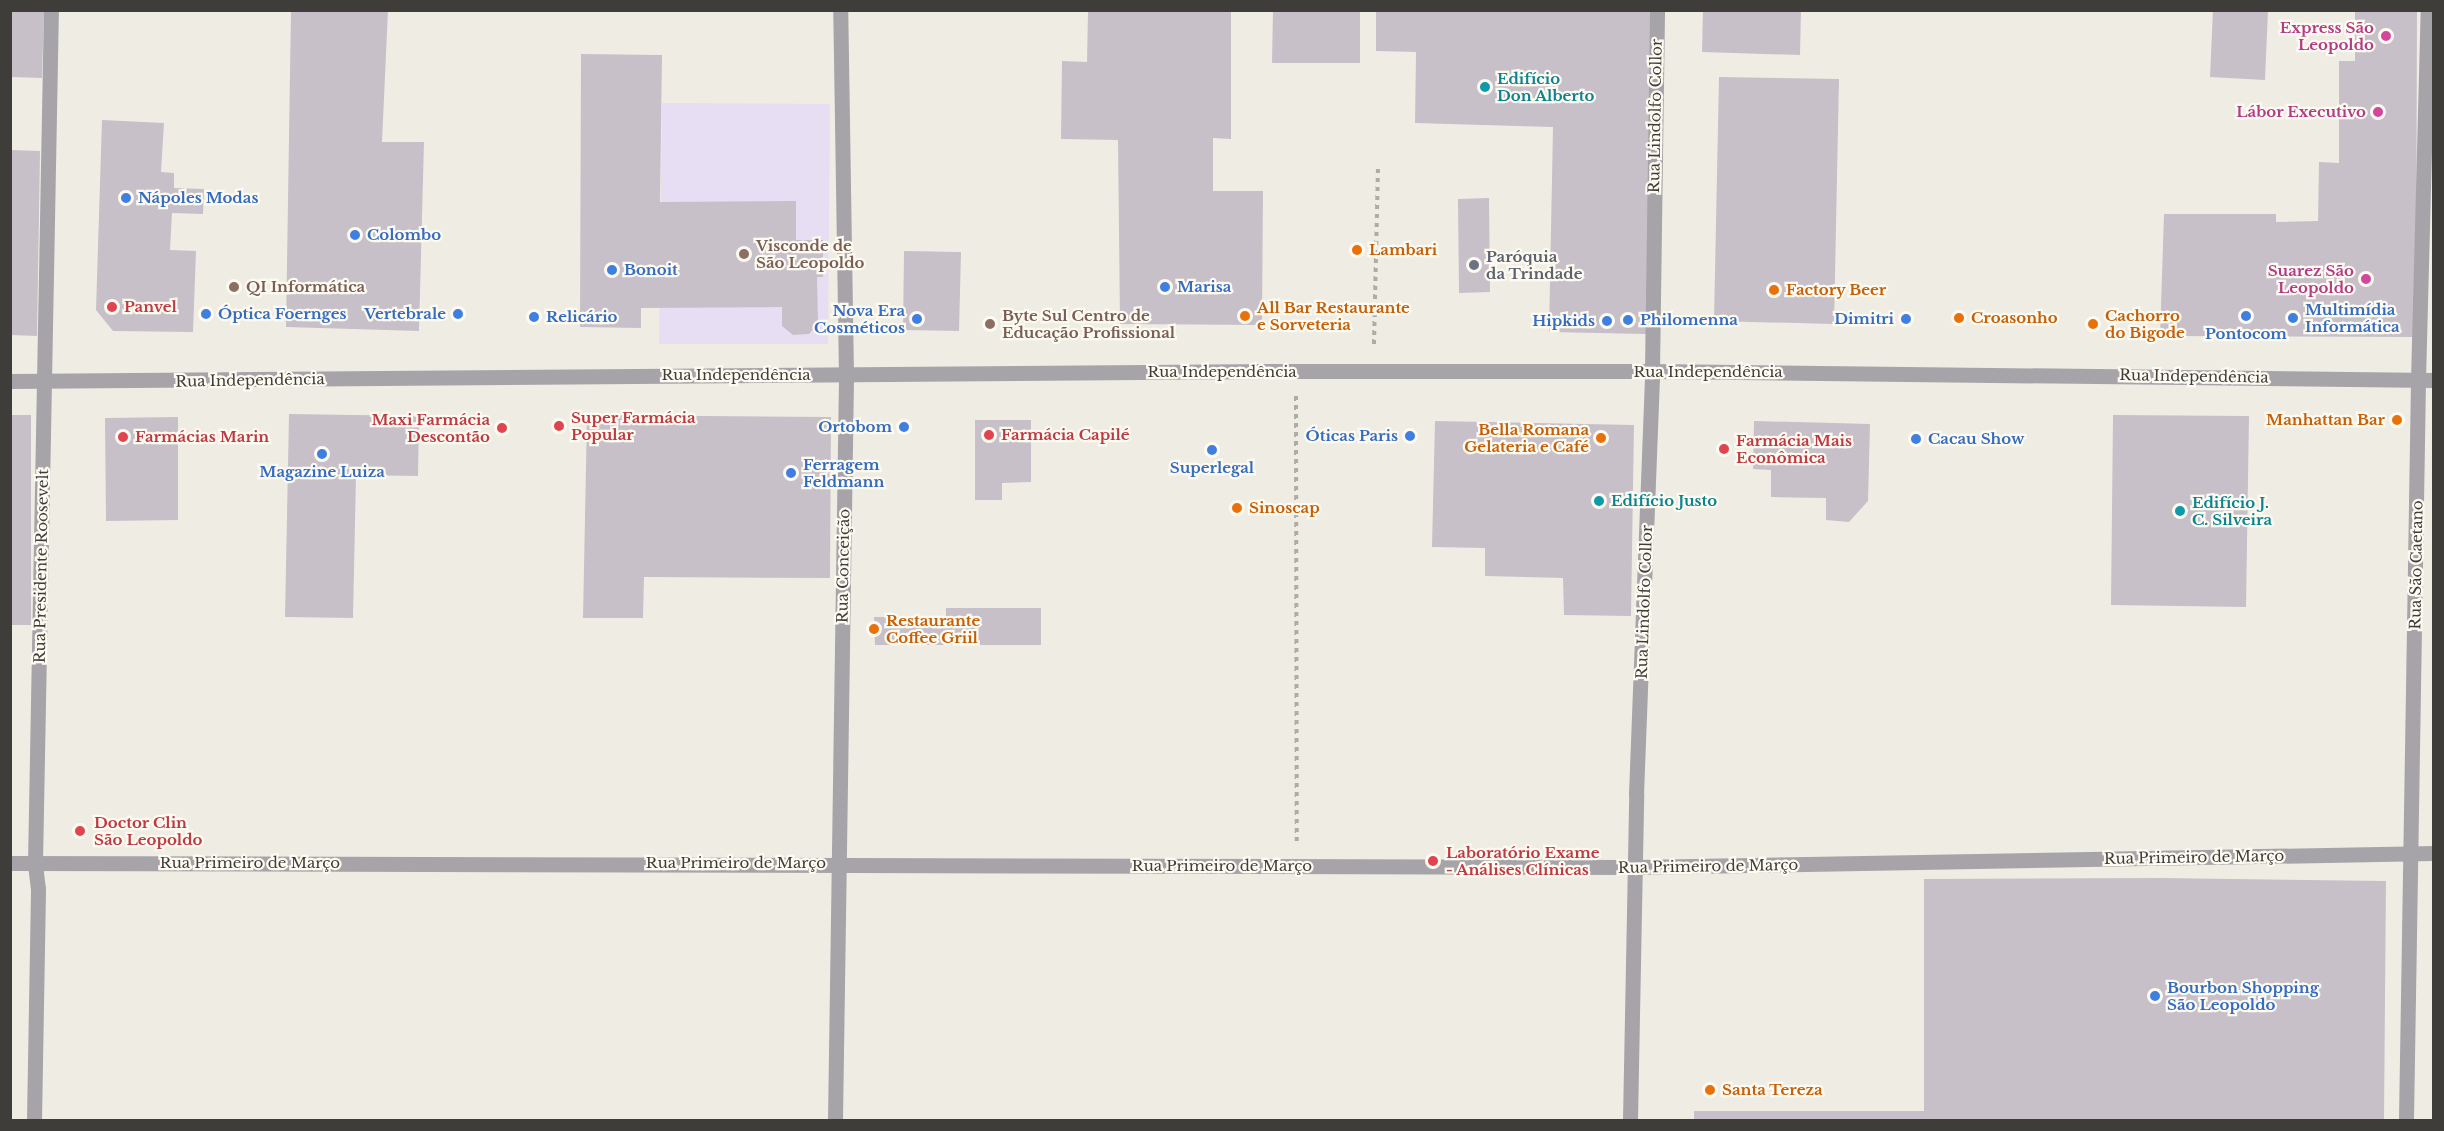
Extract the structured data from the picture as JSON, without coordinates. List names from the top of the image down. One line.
{"streets":{"street":["Rua Lindolfo Collor","Rua Independência","Rua São Caetano","Rua Presidente Roosevelt","Rua Conceição","Rua Primeiro de Março"]},"crossings":[["Rua Lindolfo Collor","Rua Independência"],["Rua Lindolfo Collor","Rua Primeiro de Março"],["Rua Independência","Rua São Caetano"],["Rua Independência","Rua Presidente Roosevelt"],["Rua Independência","Rua Conceição"],["Rua São Caetano","Rua Primeiro de Março"],["Rua Presidente Roosevelt","Rua Primeiro de Março"],["Rua Conceição","Rua Primeiro de Março"]],"places":["Express São Leopoldo","Edifício Don Alberto","Lábor Executivo","Nápoles Modas","Colombo","Lambari","Visconde de São Leopoldo","Paróquia da Trindade","Bonoit","Suarez São Leopoldo","QI Informática","Marisa","Factory Beer","Panvel","Óptica Foernges","Vertebrale","All Bar Restaurante e Sorveteria","Pontocom","Relicário","Croasonho","Multimídia Informática","Nova Era Cosméticos","Dimitri","Philomenna","Hipkids","Byte Sul Centro de Educação Profissional","Cachorro do Bigode","Manhattan Bar","Super Farmácia Popular","Ortobom","Maxi Farmácia Descontão","Farmácia Capilé","Óticas Paris","Farmácias Marin","Bella Romana Gelateria e Café","Cacau Show","Farmácia Mais Econômica","Superlegal","Magazine Luiza","Ferragem Feldmann","Edifício Justo","Sinoscap","Edifício J. C. Silveira","Restaurante Coffee Griil","Doctor Clin São Leopoldo","Laboratório Exame - Análises Clínicas","Bourbon Shopping São Leopoldo","Santa Tereza"]}
